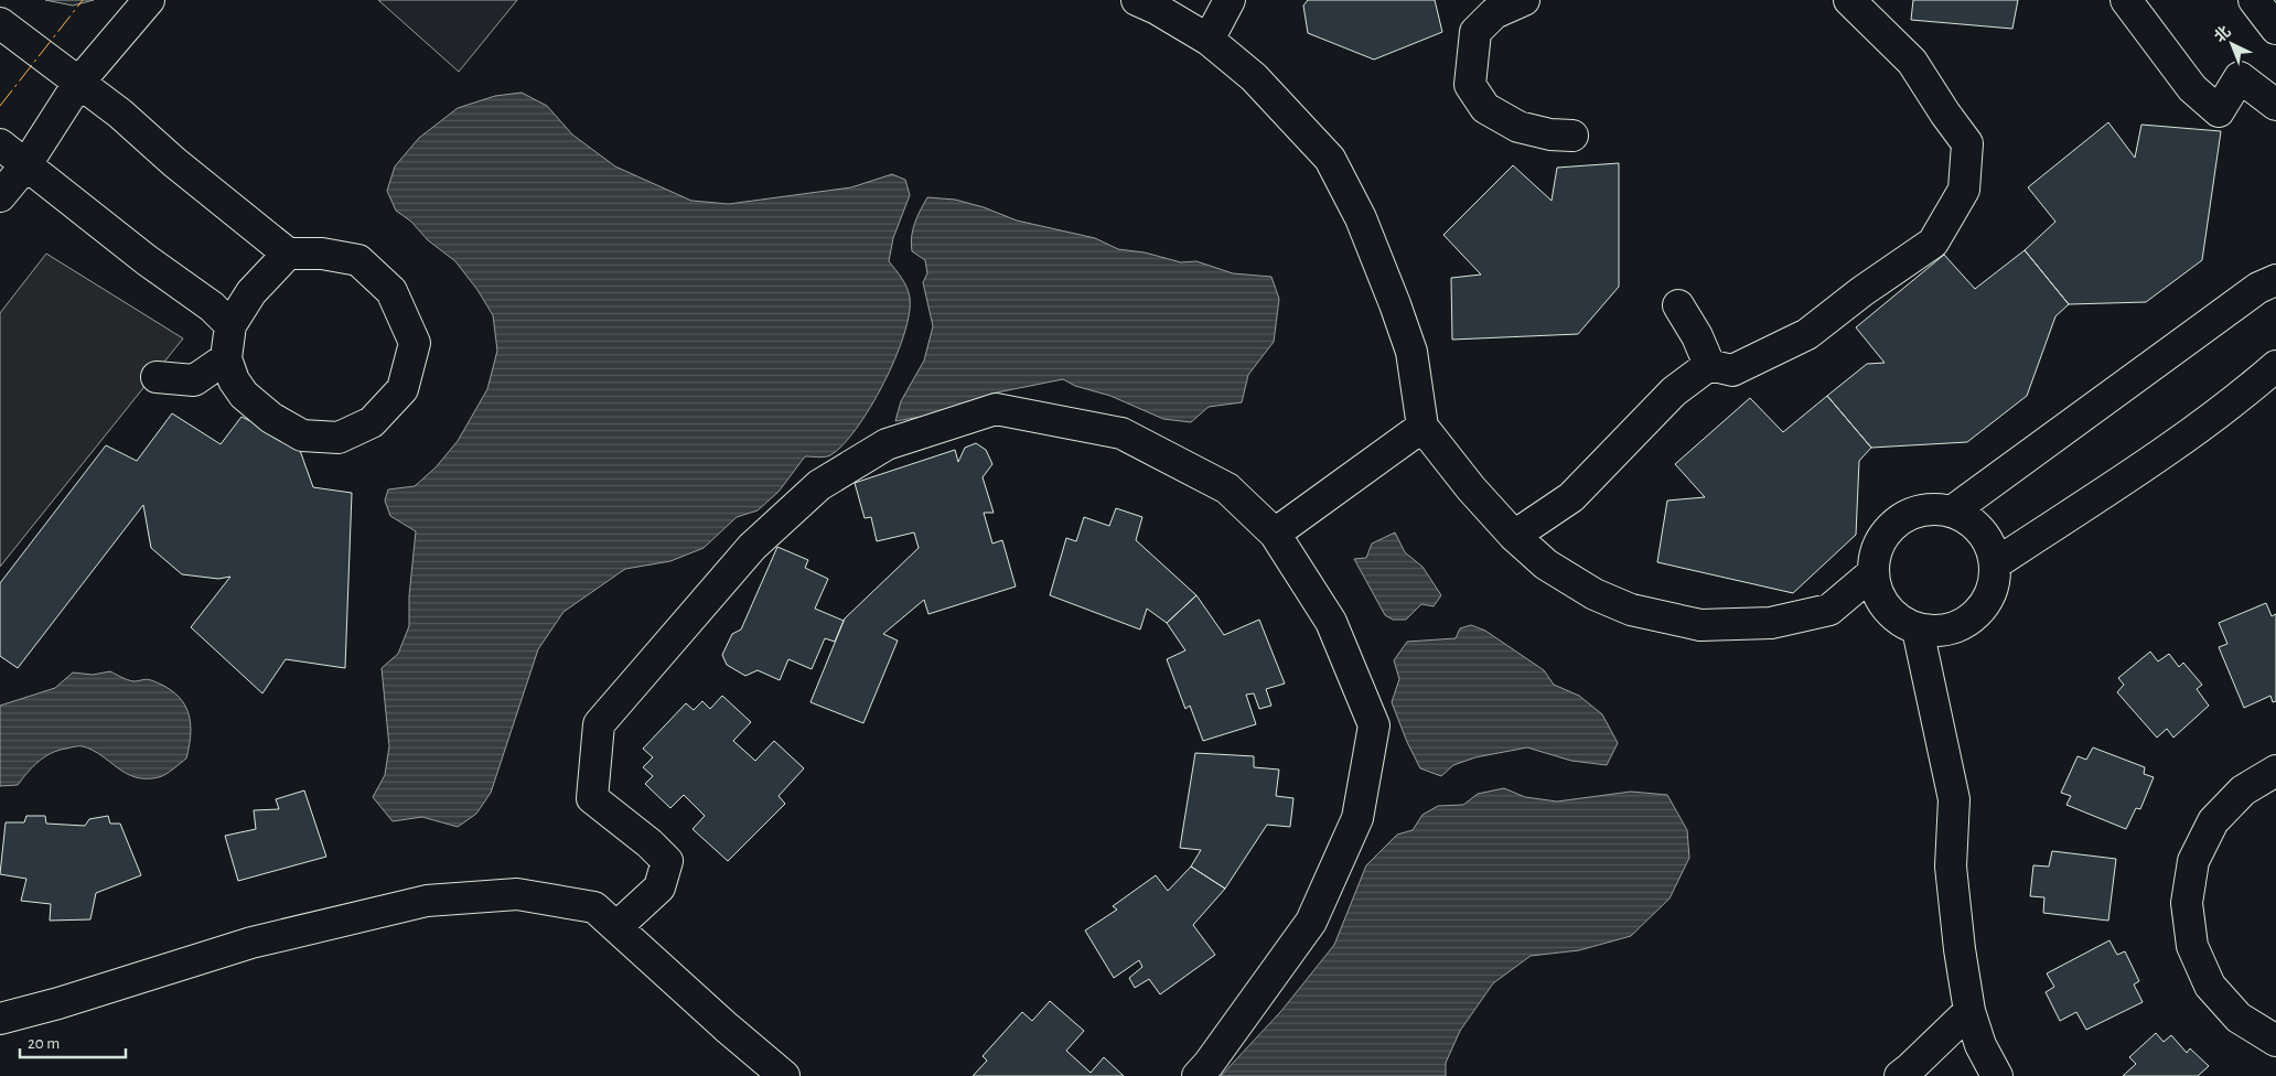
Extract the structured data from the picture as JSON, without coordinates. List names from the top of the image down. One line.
{"scale_bar":"20 m","north":"top left"}
